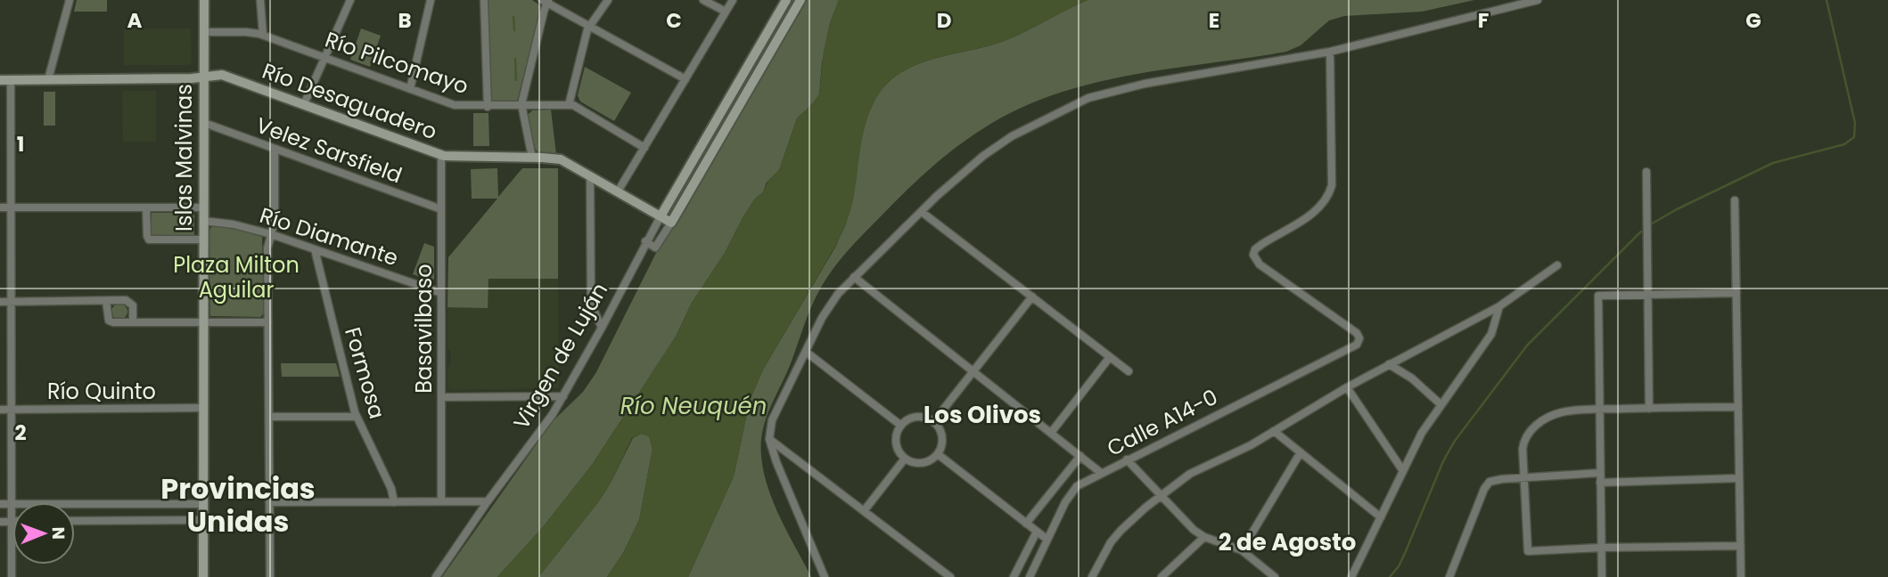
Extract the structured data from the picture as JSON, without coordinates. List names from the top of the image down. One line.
{"streets":{"street":["Río Pilcomayo","Río Desaguadero","Velez Sarsfield","Islas Malvinas","Río Diamante","Basavilbaso","Virgen de Luján","Formosa","Río Quinto","Calle A14-0"]},"crossings":[["Río Pilcomayo","Islas Malvinas"],["Río Desaguadero","Islas Malvinas"],["Río Desaguadero","Basavilbaso"],["Río Desaguadero","Virgen de Luján"],["Velez Sarsfield","Islas Malvinas"],["Velez Sarsfield","Basavilbaso"],["Islas Malvinas","Río Diamante"],["Islas Malvinas","Río Quinto"],["Río Diamante","Basavilbaso"],["Río Diamante","Formosa"]],"districts":["Los Olivos","Provincias Unidas","2 de Agosto"],"water":["Río Neuquén"],"parks":["Plaza Milton Aguilar"],"north":"right","grid":{"columns":["A","B","C","D","E","F","G"],"rows":["1","2"]}}
